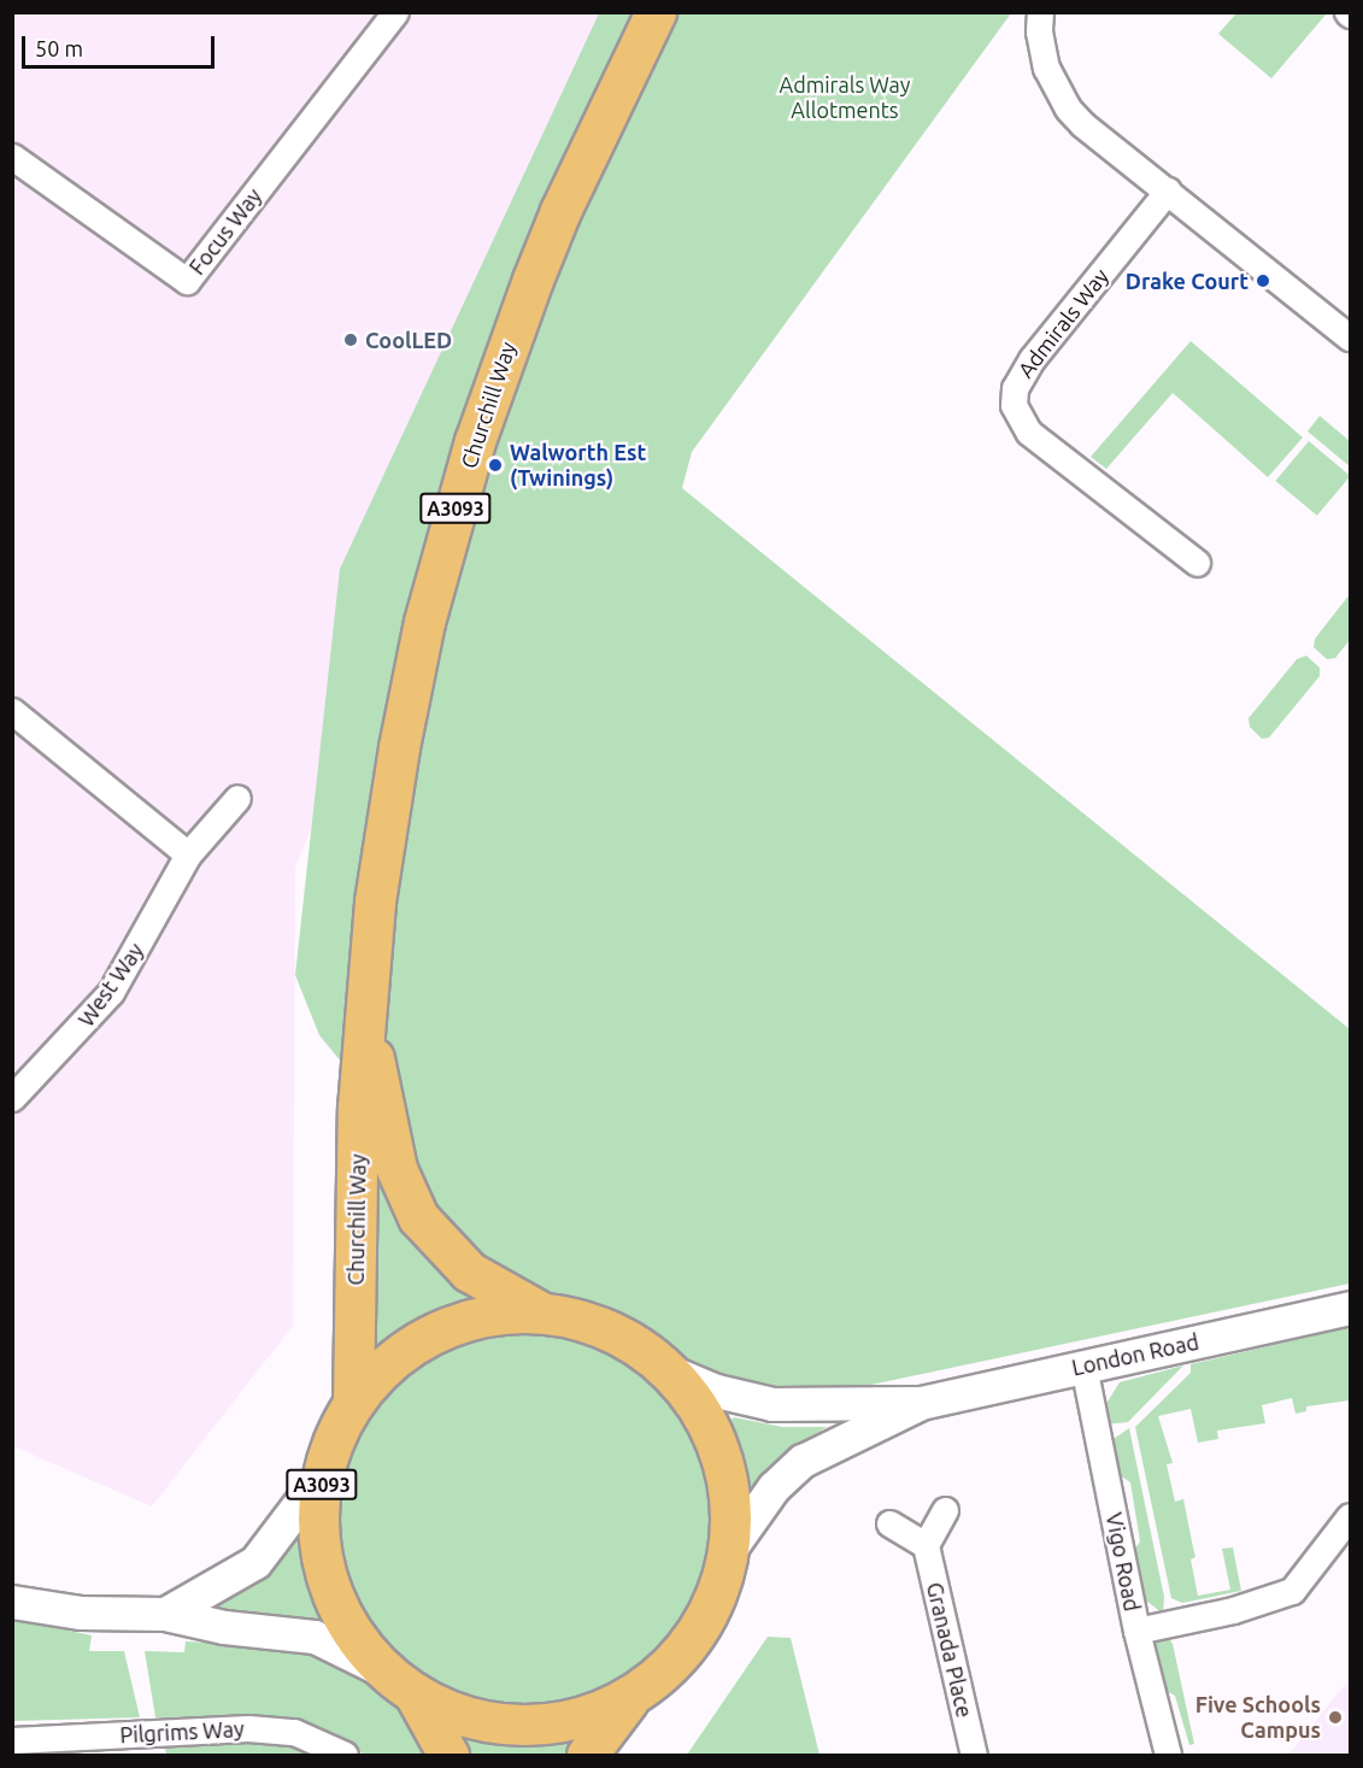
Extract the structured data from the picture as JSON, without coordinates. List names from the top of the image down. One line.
{"streets":{"main road":["Churchill Way","A3093"],"street":["Focus Way","Admirals Way","West Way","London Road","Vigo Road","Granada Place","Pilgrims Way"]},"crossings":[["Churchill Way","A3093"],["A3093","London Road"],["London Road","Vigo Road"]],"parks":["Admirals Way Allotments"],"places":["Drake Court","CoolLED","Walworth Est (Twinings)","Five Schools Campus"],"scale_bar":"50 m"}
